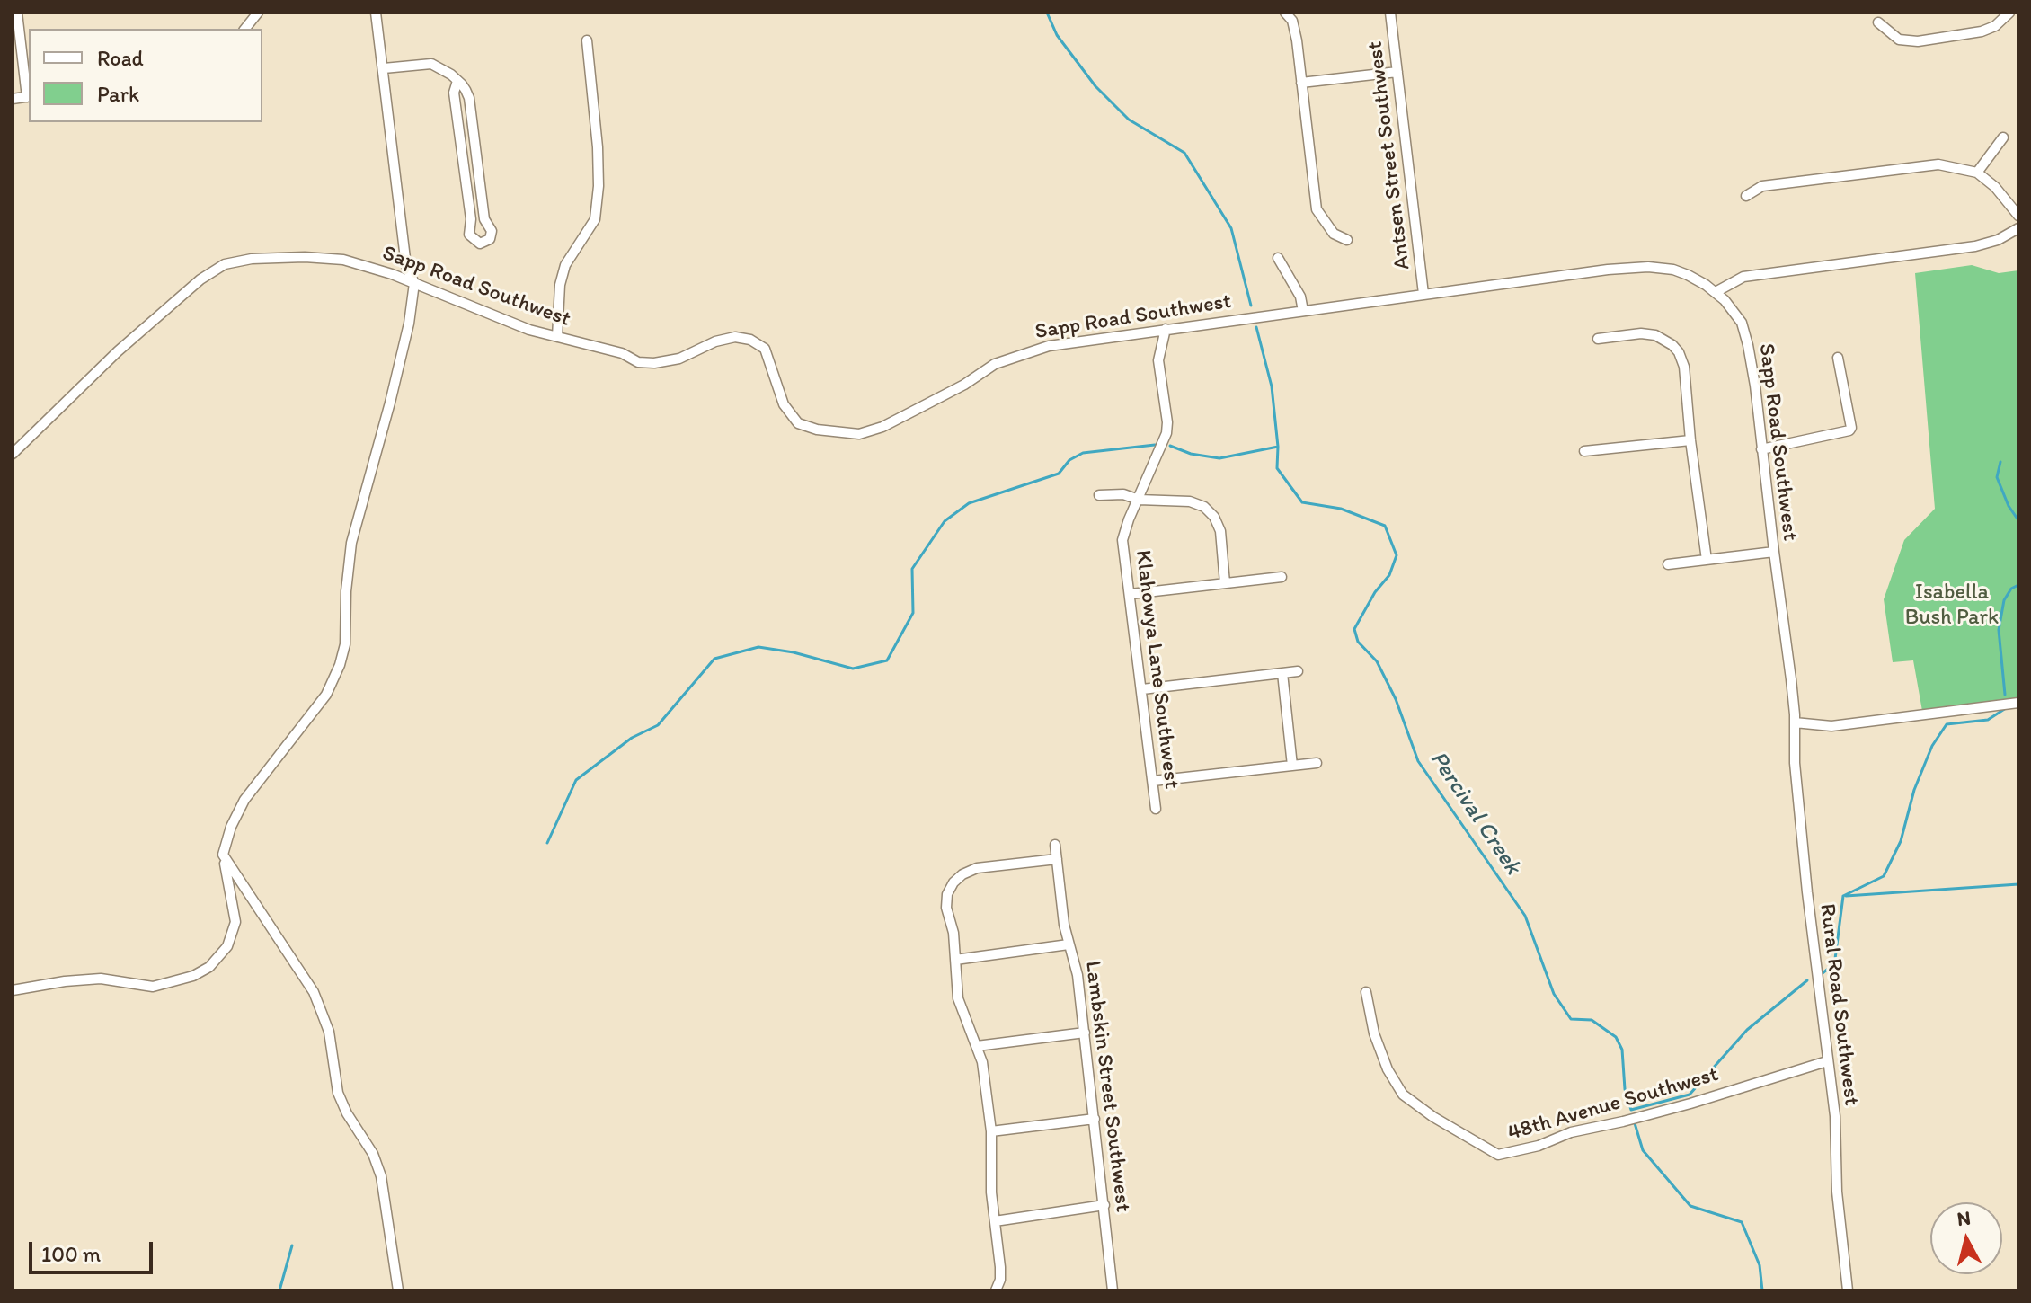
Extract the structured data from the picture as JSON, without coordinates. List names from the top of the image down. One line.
{"streets":{"street":["Antsen Street Southwest","Sapp Road Southwest","Klahowya Lane Southwest","Rural Road Southwest","Lambskin Street Southwest","48th Avenue Southwest"]},"crossings":[["Antsen Street Southwest","Sapp Road Southwest"],["Sapp Road Southwest","Klahowya Lane Southwest"],["Sapp Road Southwest","Rural Road Southwest"],["Rural Road Southwest","48th Avenue Southwest"]],"water":["Percival Creek"],"parks":["Isabella Bush Park"],"legend":["Road","Park"],"scale_bar":"100 m","north":"top"}
